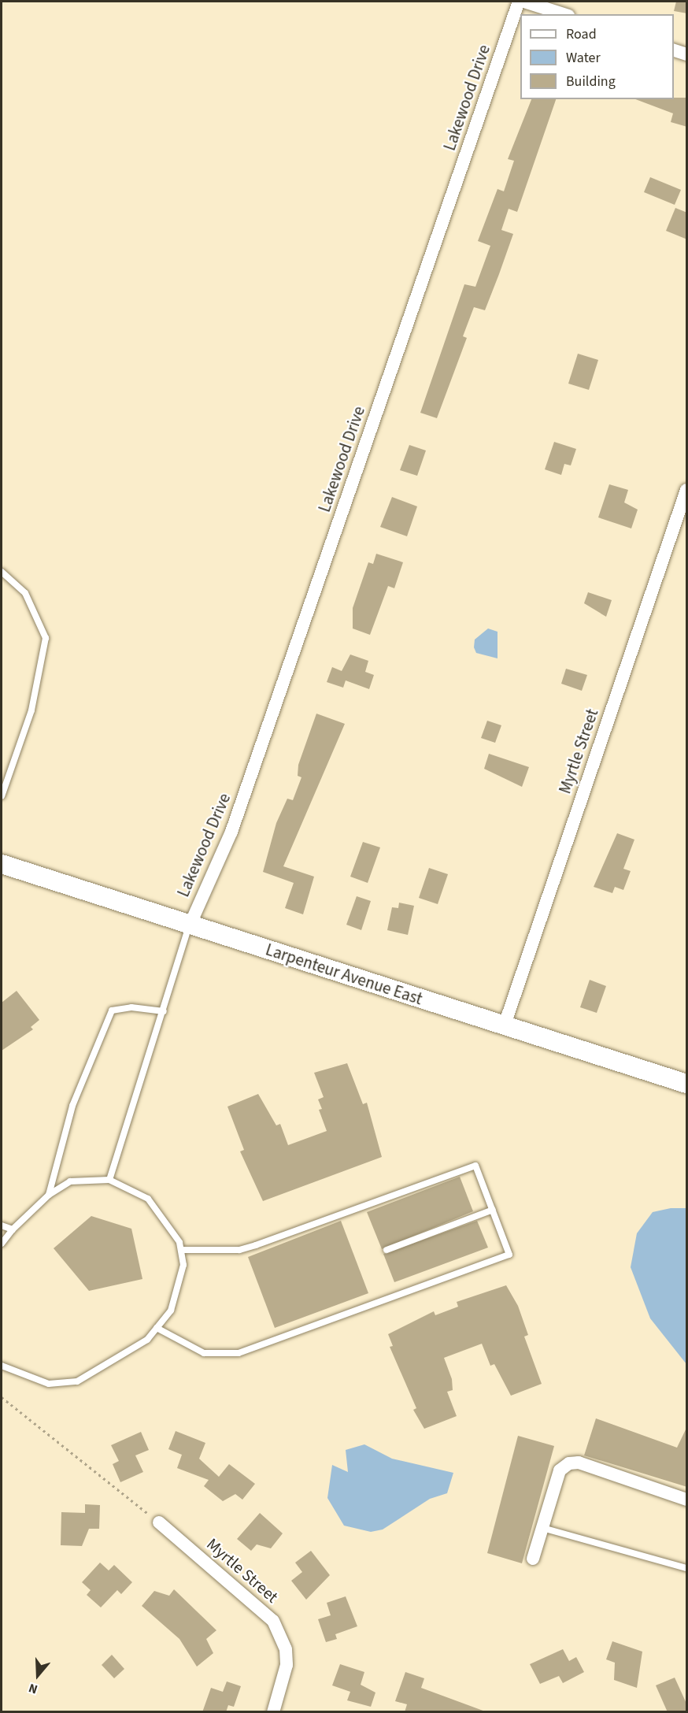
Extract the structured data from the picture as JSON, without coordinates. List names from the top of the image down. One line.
{"streets":{"street":["Lakewood Drive","Myrtle Street","Larpenteur Avenue East"]},"crossings":[["Lakewood Drive","Larpenteur Avenue East"],["Myrtle Street","Larpenteur Avenue East"]],"legend":["Road","Water","Building"],"north":"bottom"}
